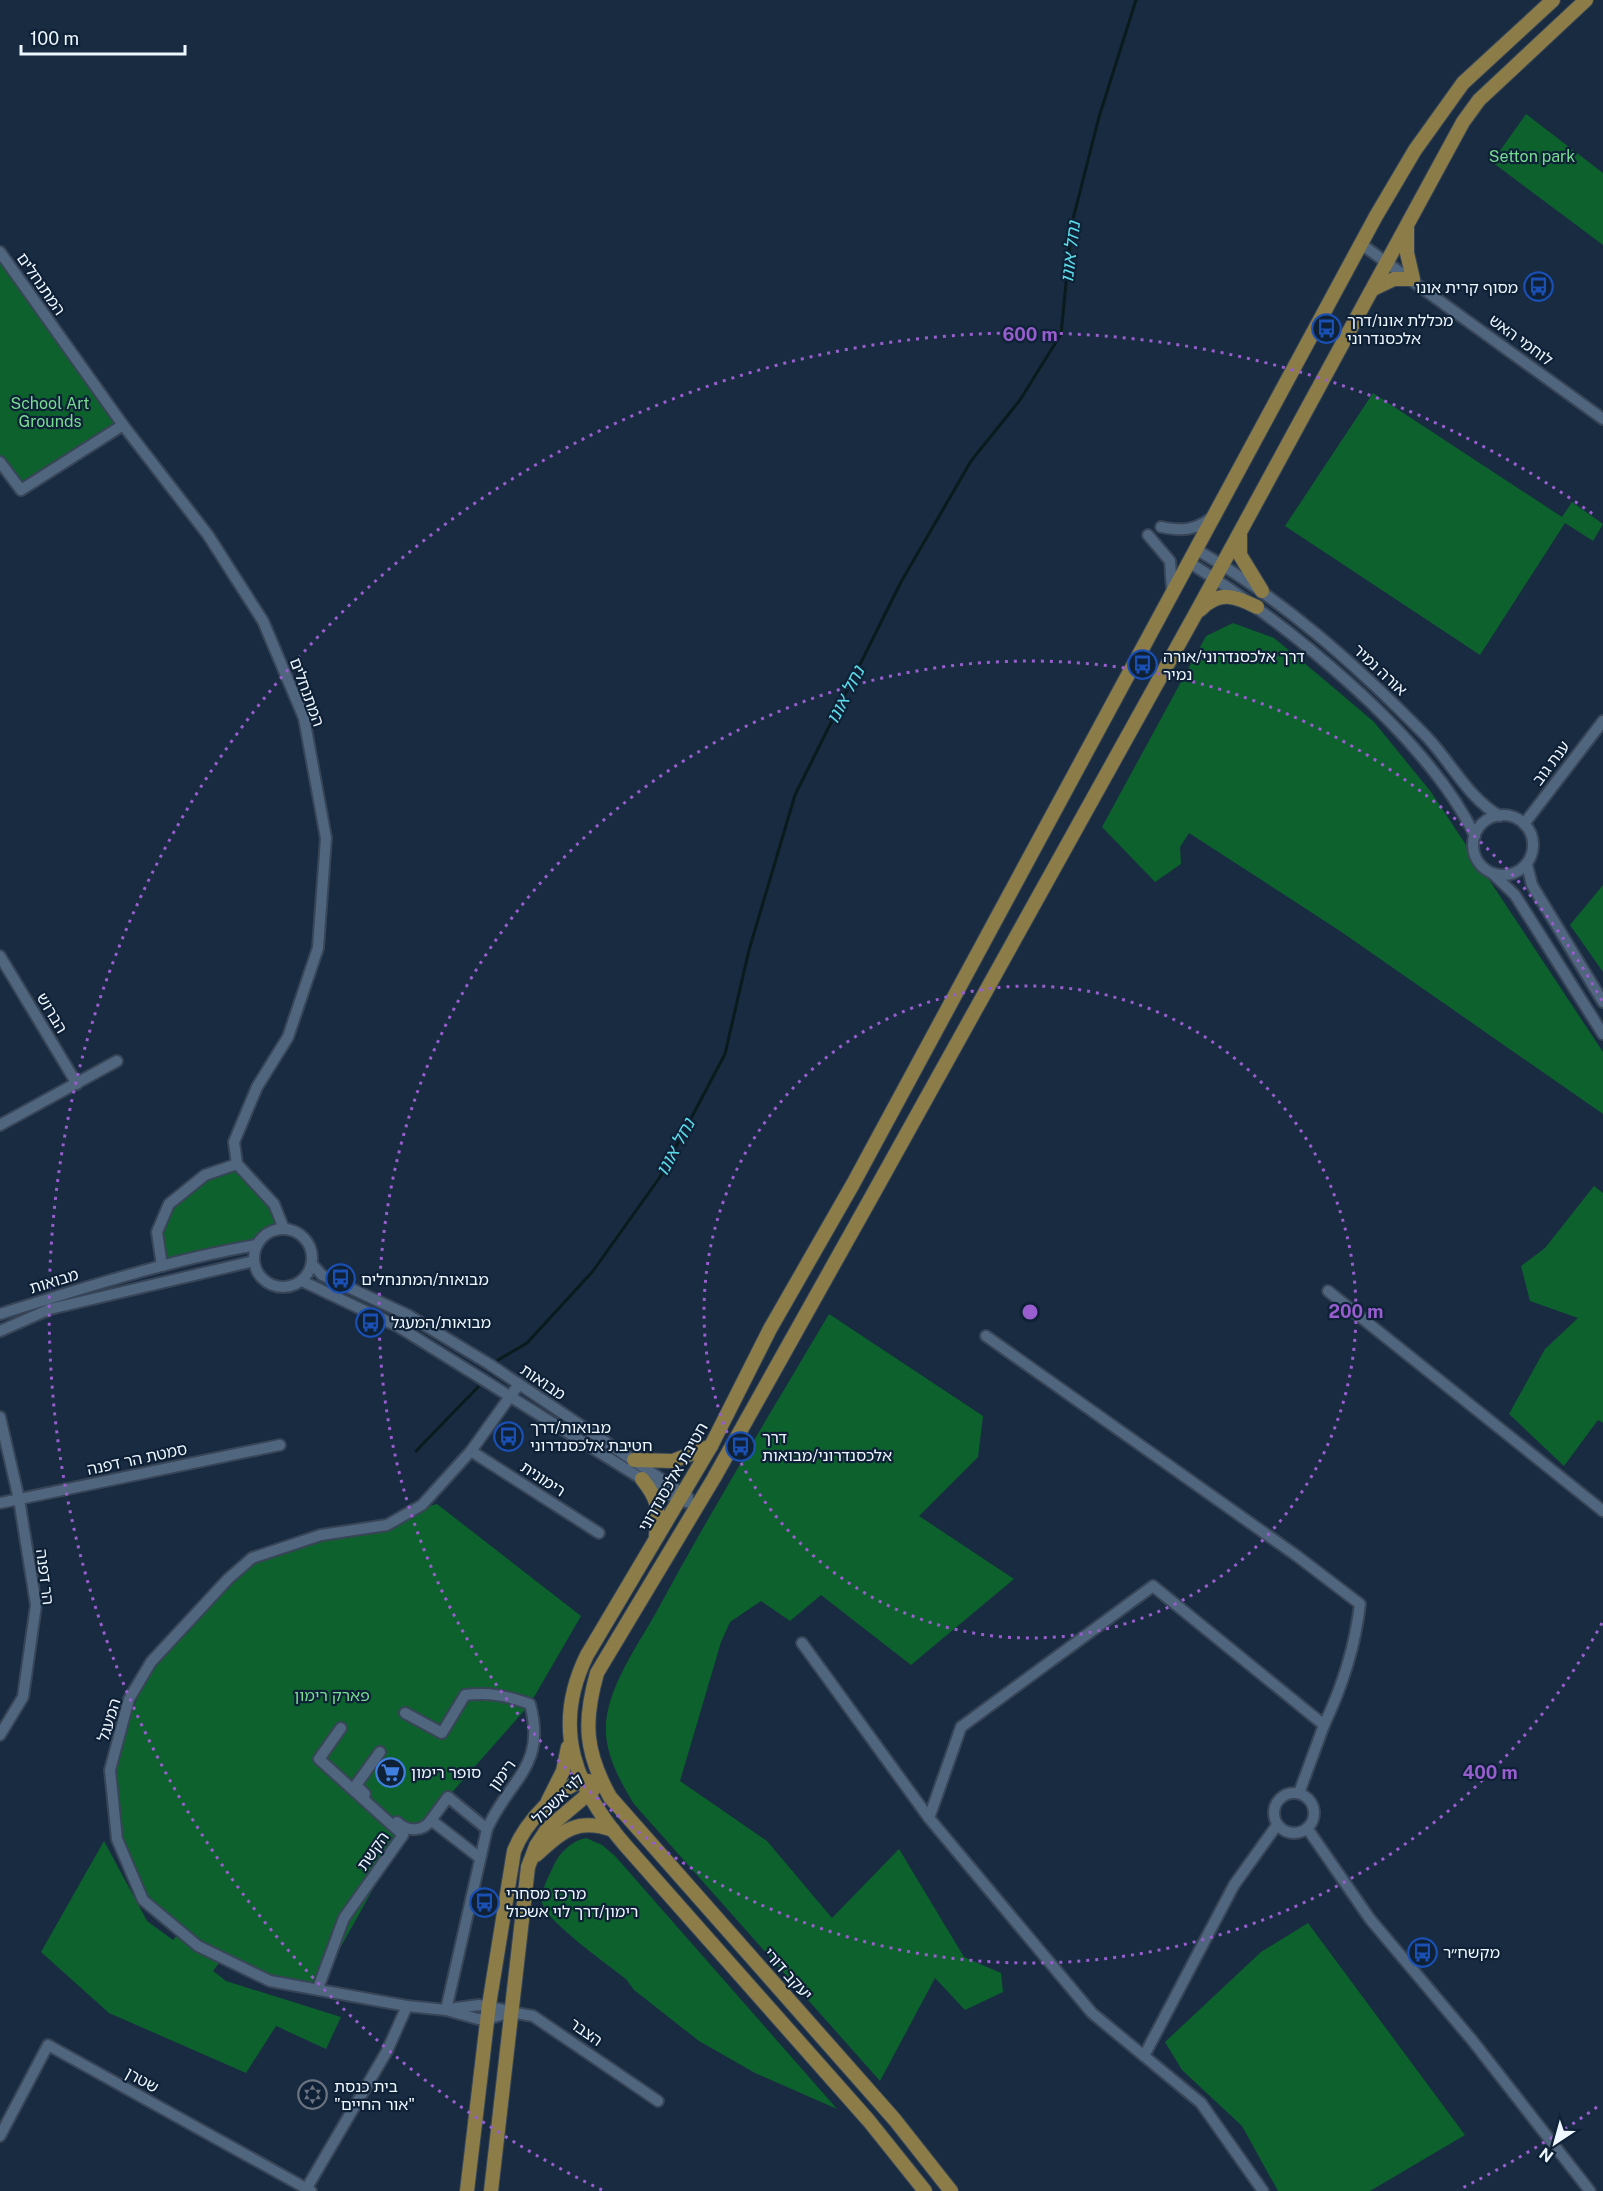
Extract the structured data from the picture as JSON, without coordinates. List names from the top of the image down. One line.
{"streets":{"main road":["חטיבת אלכסנדרוני","לוי אשכול","יעקב דורי"],"street":["המתנחלים","לוחמי האש","אורה נמיר","ענת גוב","הברוש","מבואות","סמטת הר דפנה","רימונית","הר דפנה","המעגל","רימון","הקשת","הצבר","שטרן"]},"crossings":[["לוחמי האש","חטיבת אלכסנדרוני"],["אורה נמיר","ענת גוב"],["אורה נמיר","חטיבת אלכסנדרוני"],["מבואות","חטיבת אלכסנדרוני"],["מבואות","המעגל"],["סמטת הר דפנה","הר דפנה"],["חטיבת אלכסנדרוני","לוי אשכול"],["רימונית","המעגל"],["המעגל","רימון"],["המעגל","לוי אשכול"],["המעגל","הקשת"],["המעגל","הצבר"],["לוי אשכול","יעקב דורי"],["לוי אשכול","הצבר"]],"water":["נחל אונו"],"parks":["Setton park","School Art Grounds","פארק רימון"],"places":{"bus stop":["מסוף קרית אונו","מכללת אונו/דרך אלכסנדרוני","דרך אלכסנדרוני/אורה נמיר","מבואות/המתנחלים","מבואות/המעגל","מבואות/דרך חטיבת אלכסנדרוני","דרך אלכסנדרוני/מבואות","מרכז מסחרי רימון/דרך לוי אשכול","מקשח״ר"],"supermarket":["סופר רימון"],"synagogue":["בית כנסת \"אור החיים\""]},"scale_bar":"100 m","north":"bottom left","rings":["600 m","200 m","400 m"]}
